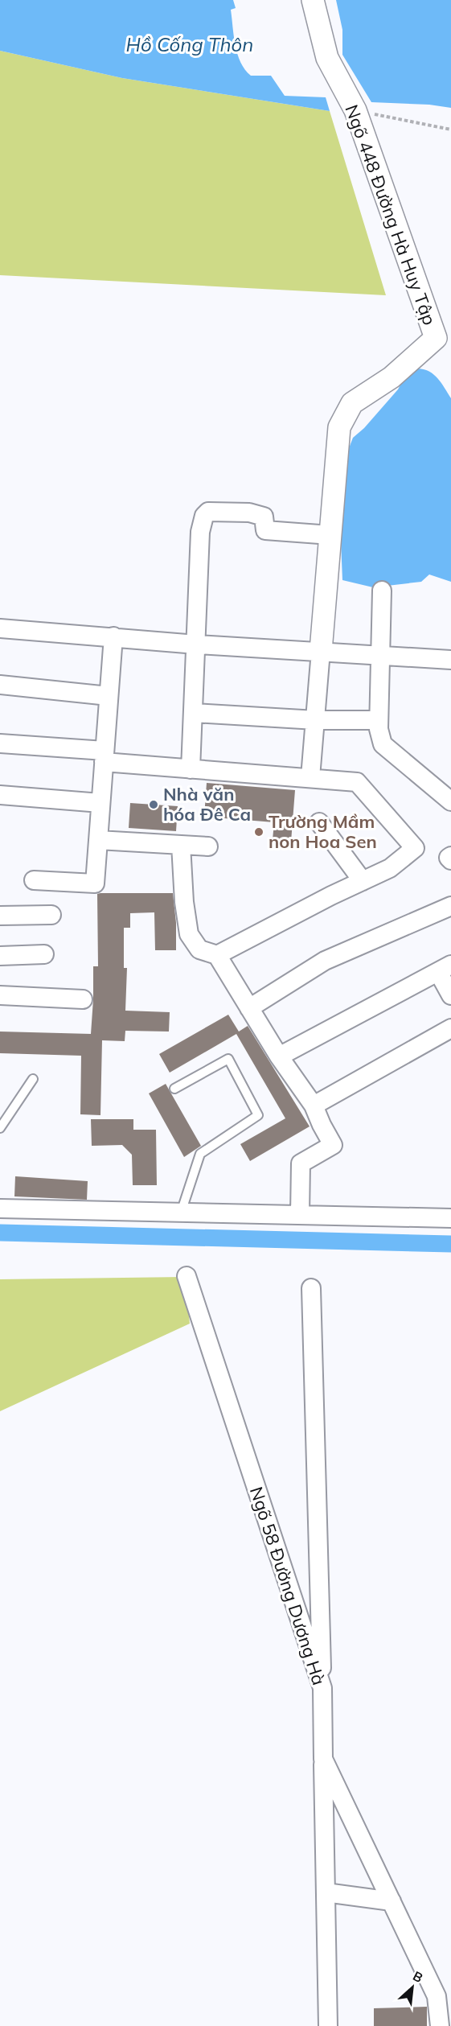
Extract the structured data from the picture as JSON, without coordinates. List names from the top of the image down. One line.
{"streets":{"street":["Ngõ 448 Đường Hà Huy Tập","Ngõ 58 Đường Dương Hà"]},"water":["Hồ Cống Thôn"],"places":["Nhà văn hóa Đê Ca","Trường Mầm non Hoa Sen"],"north":"top right"}
